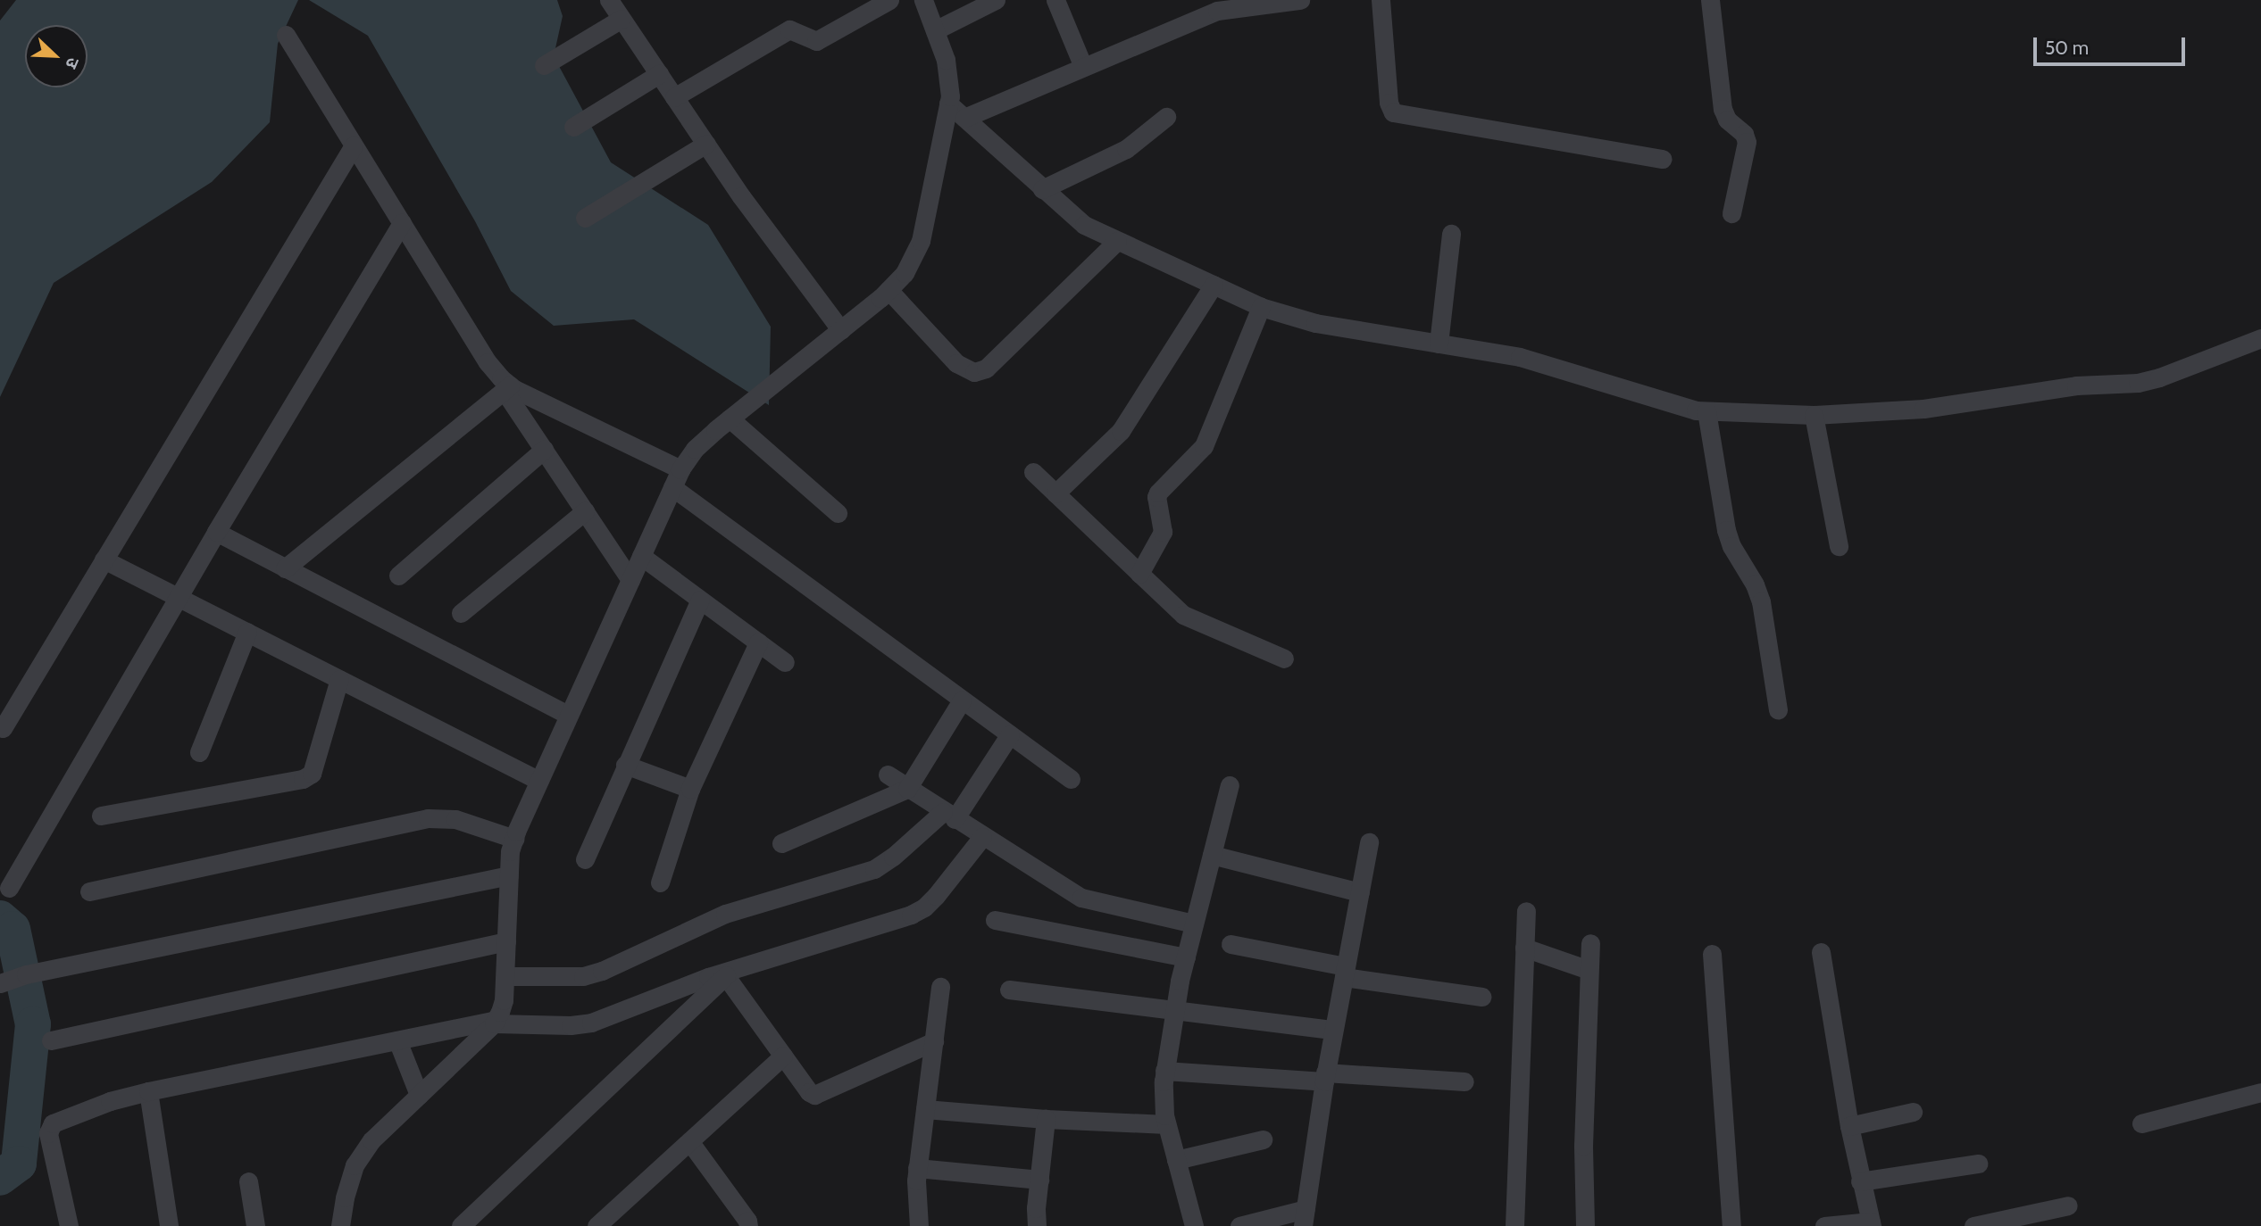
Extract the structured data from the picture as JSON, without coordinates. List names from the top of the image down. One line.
{"scale_bar":"50 m","north":"bottom right"}
